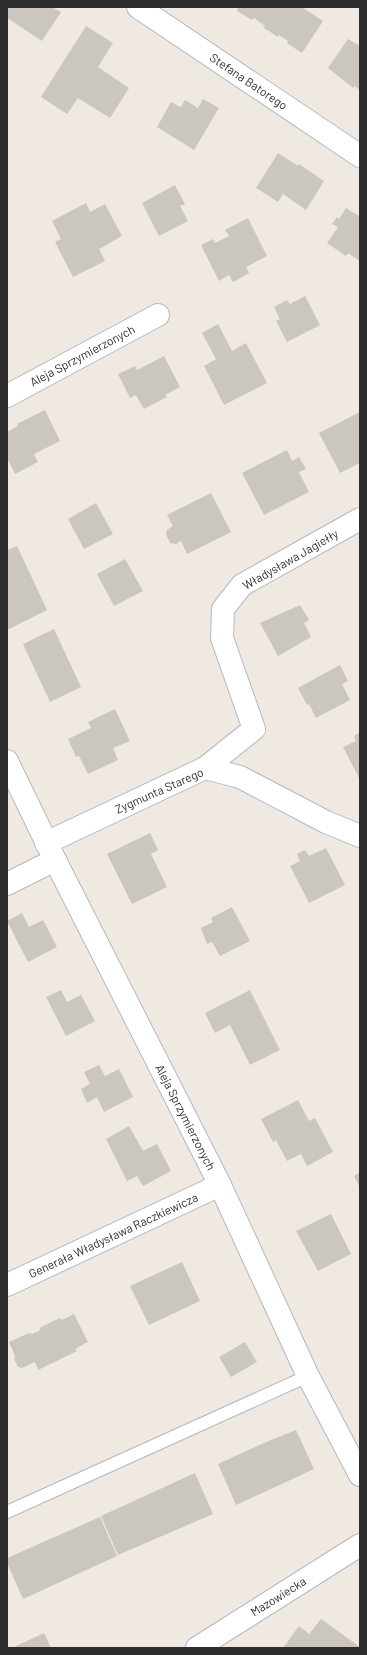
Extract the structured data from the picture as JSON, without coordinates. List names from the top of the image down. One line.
{"streets":{"street":["Stefana Batorego","Aleja Sprzymierzonych","Władysława Jagiełły","Zygmunta Starego","Generała Władysława Raczkiewicza","Mazowiecka"]},"crossings":[["Aleja Sprzymierzonych","Zygmunta Starego"],["Aleja Sprzymierzonych","Generała Władysława Raczkiewicza"],["Władysława Jagiełły","Zygmunta Starego"]]}
